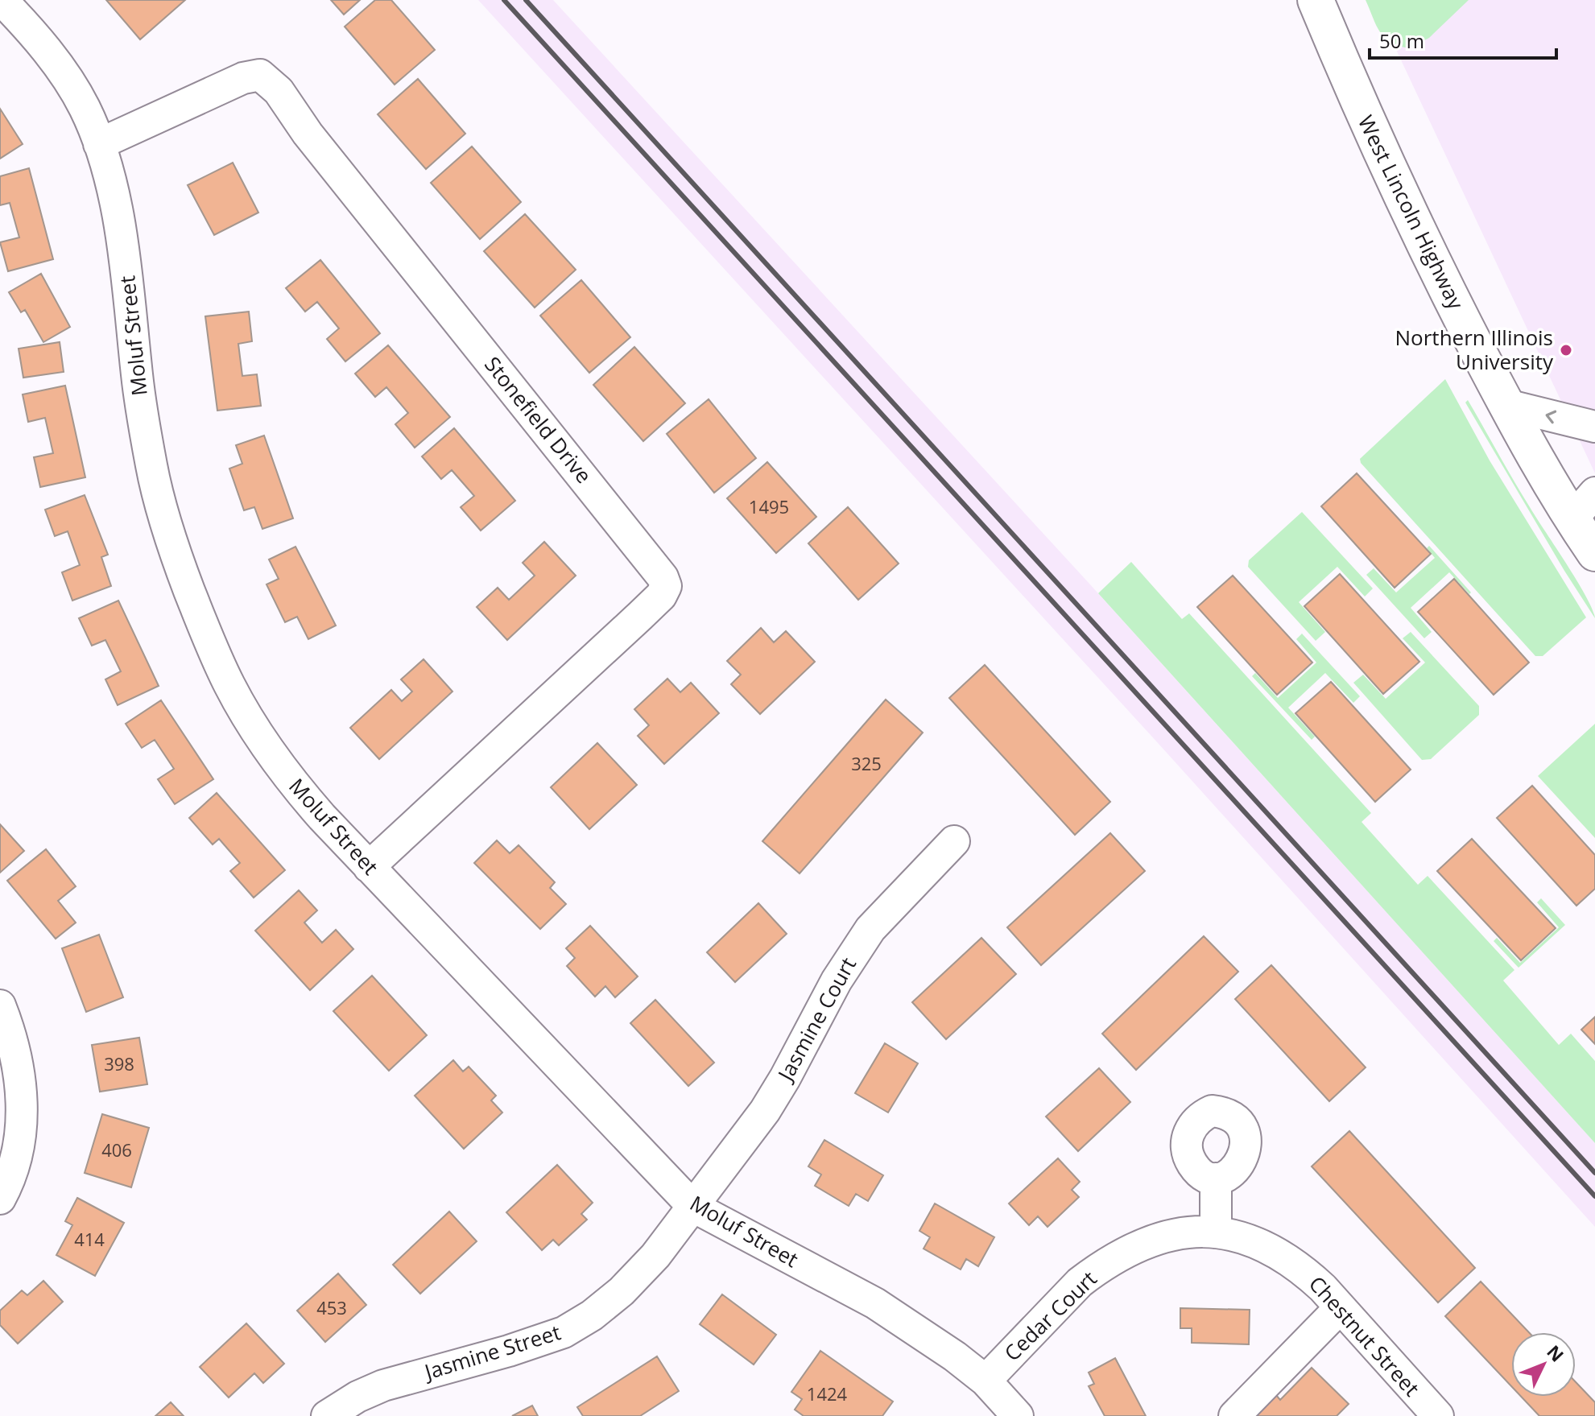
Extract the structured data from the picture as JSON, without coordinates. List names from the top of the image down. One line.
{"streets":{"main road":["West Lincoln Highway"],"street":["Moluf Street","Stonefield Drive","Jasmine Court","Cedar Court","Chestnut Street","Jasmine Street"]},"crossings":[["Moluf Street","Stonefield Drive"],["Moluf Street","Jasmine Court"],["Moluf Street","Cedar Court"],["Moluf Street","Jasmine Street"],["Jasmine Court","Jasmine Street"],["Cedar Court","Chestnut Street"]],"places":["Northern Illinois University"],"house_numbers":["1495","325","398","406","414","453","1424"],"scale_bar":"50 m","north":"top right"}
